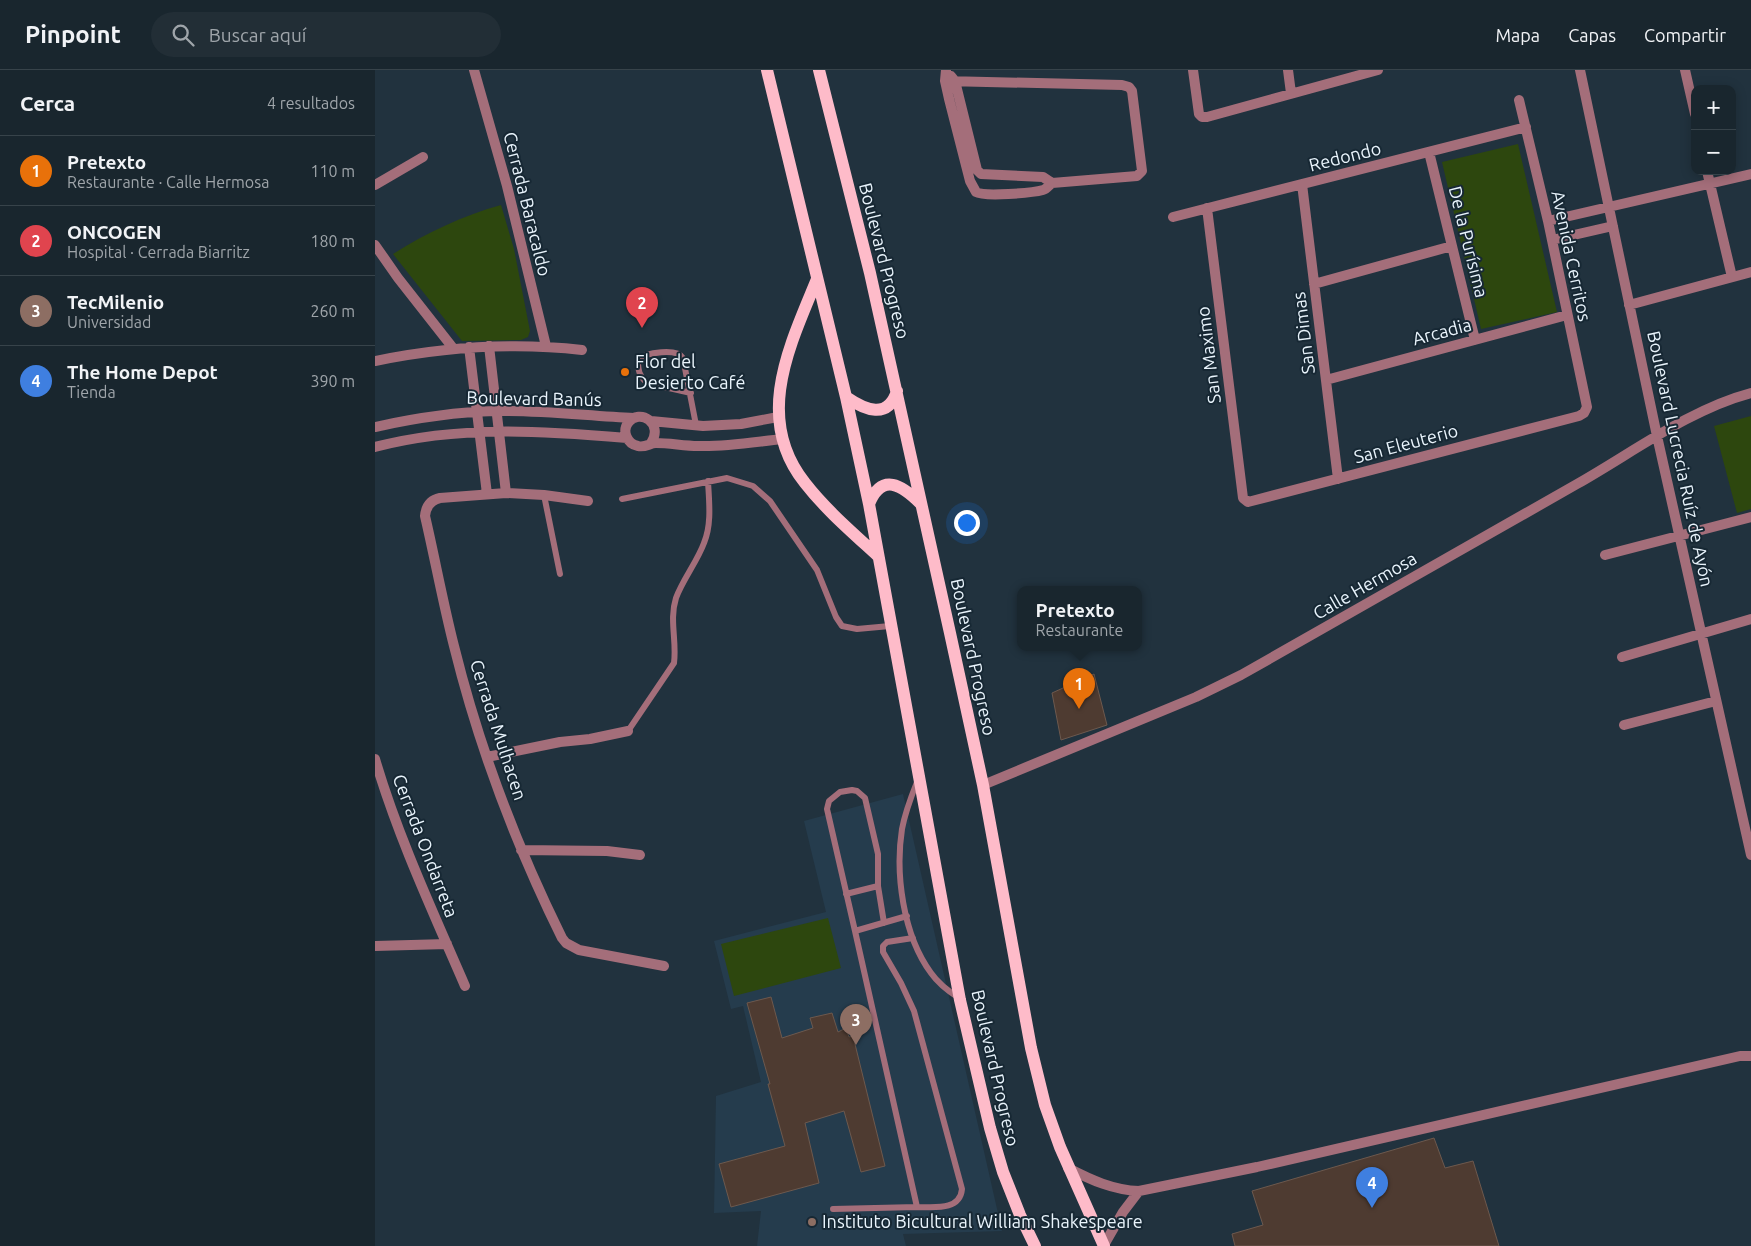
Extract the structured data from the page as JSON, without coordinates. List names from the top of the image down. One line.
{"streets":{"main road":["Boulevard Progreso"],"street":["Redondo","Cerrada Baracaldo","De la Purísima","Avenida Cerritos","Arcadia","San Dimas","San Maximo","Boulevard Banús","San Eleuterio","Boulevard Lucrecia Ruíz de Ayón","Calle Hermosa","Cerrada Mulhacen","Cerrada Ondarreta"]},"crossings":[["Redondo","De la Purísima"],["Redondo","Avenida Cerritos"],["Redondo","San Dimas"],["Redondo","San Maximo"],["De la Purísima","Arcadia"],["Avenida Cerritos","Arcadia"],["Avenida Cerritos","San Eleuterio"],["Boulevard Progreso","Calle Hermosa"],["Arcadia","San Dimas"],["San Dimas","San Eleuterio"],["San Maximo","San Eleuterio"],["Boulevard Lucrecia Ruíz de Ayón","Calle Hermosa"]],"places":["Flor del Desierto Café","Instituto Bicultural William Shakespeare"],"page":{"header":"Pinpoint","search":"Buscar aquí","nav":["Mapa","Capas","Compartir"],"heading":["Cerca","4 resultados"],"map_buttons":["+","−"],"list":[{"mark":"1","name":"Pretexto","note":"Restaurante · Calle Hermosa","value":"110 m"},{"mark":"2","name":"ONCOGEN","note":"Hospital · Cerrada Biarritz","value":"180 m"},{"mark":"3","name":"TecMilenio","note":"Universidad","value":"260 m"},{"mark":"4","name":"The Home Depot","note":"Tienda","value":"390 m"}],"pins":["2","1","3","4"],"popup":["Pretexto","Restaurante"]}}
